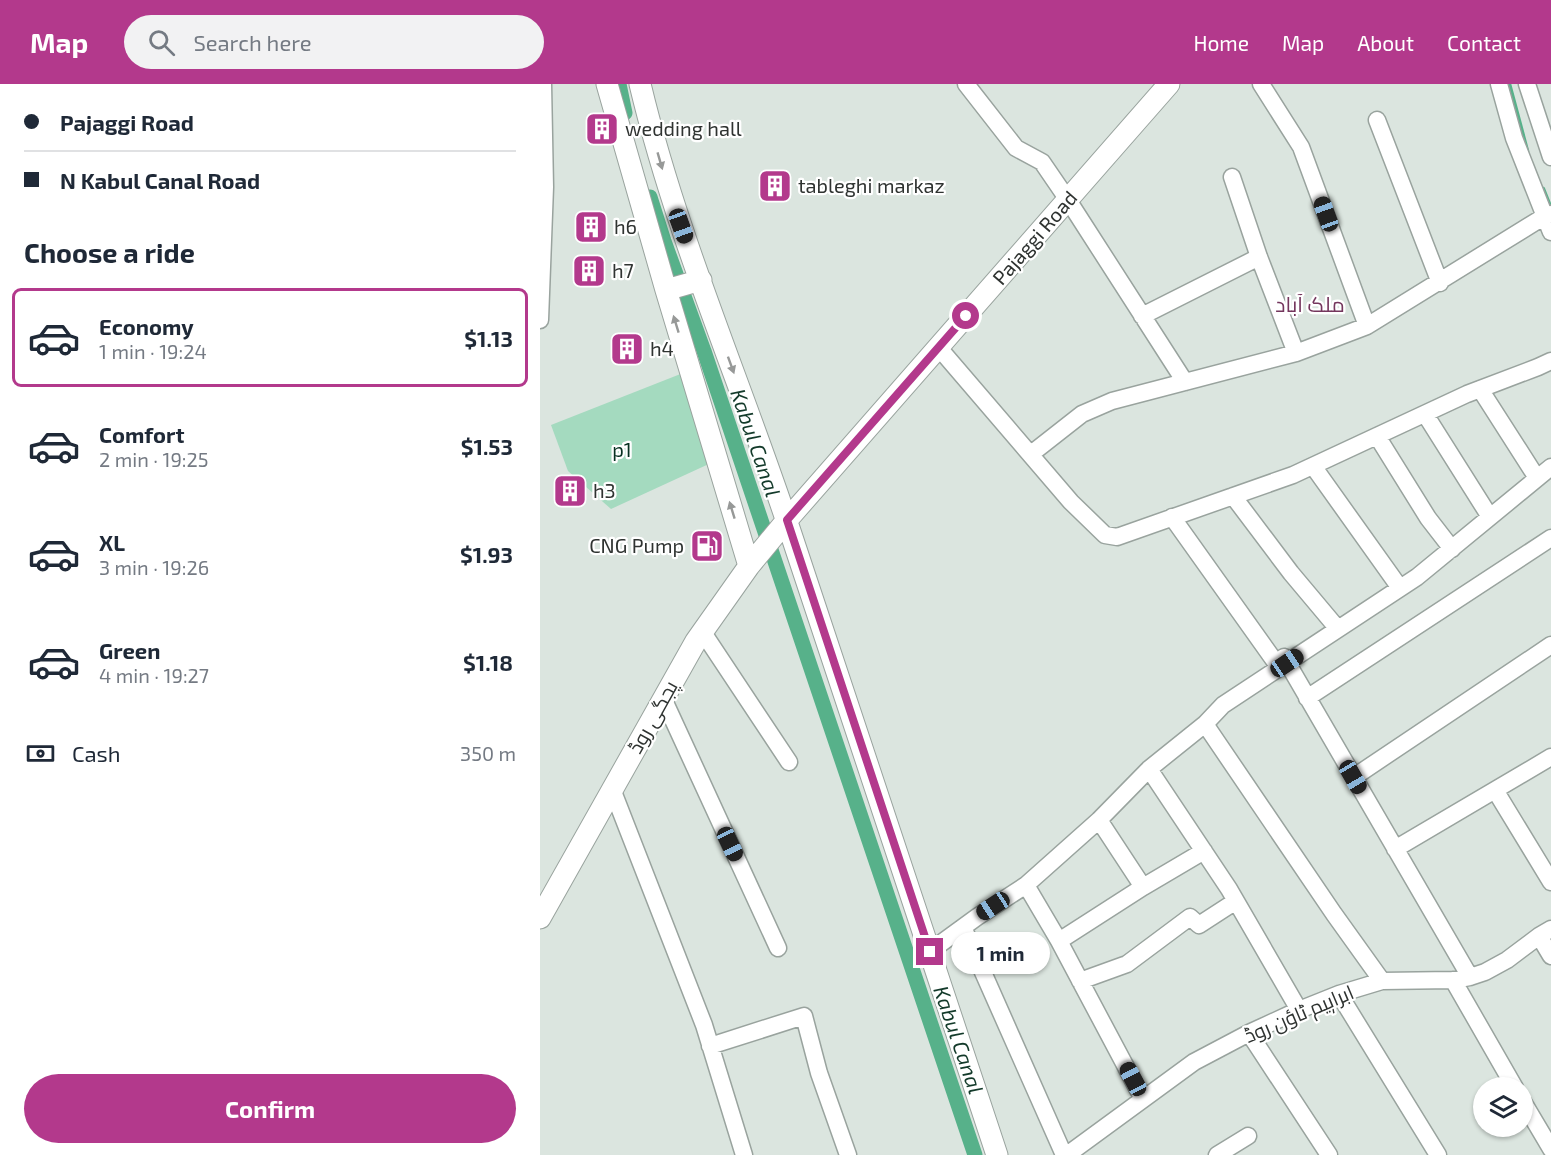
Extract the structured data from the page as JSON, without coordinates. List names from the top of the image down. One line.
{"streets":{"main road":["Pajaggi Road","پجگی روڈ"],"street":["ابراہیم ٹاؤن روڈ"]},"crossings":[["Pajaggi Road","پجگی روڈ"]],"districts":["ملک آباد"],"water":["Kabul Canal"],"parks":["p1"],"places":{"building":["wedding hall","tableghi markaz","h6","h7","h4","h3"],"fuel station":["CNG Pump"]},"page":{"header":"Map","search":"Search here","nav":["Home","Map","About","Contact"],"banner":["Pajaggi Road","N Kabul Canal Road"],"heading":"Choose a ride","list":[{"name":"Economy","note":"1 min · 19:24","value":"$1.13"},{"name":"Comfort","note":"2 min · 19:25","value":"$1.53"},{"name":"XL","note":"3 min · 19:26","value":"$1.93"},{"name":"Green","note":"4 min · 19:27","value":"$1.18"}],"pay":["Cash","350 m"],"bubble":"1 min","buttons":"Confirm"}}
